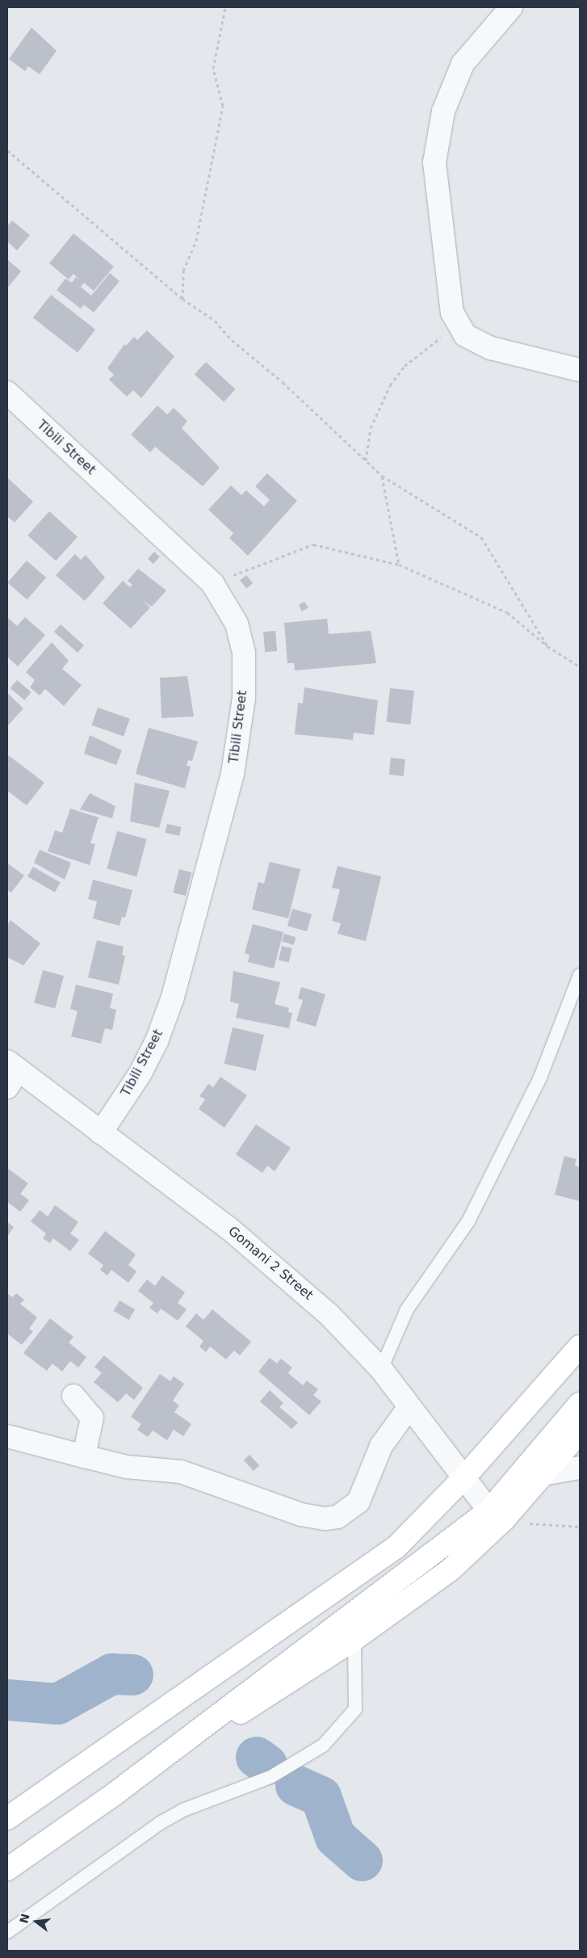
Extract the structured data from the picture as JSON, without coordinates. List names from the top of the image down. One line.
{"streets":{"street":["Tibili Street","Gomani 2 Street"]},"crossings":[["Tibili Street","Gomani 2 Street"]],"north":"left"}
